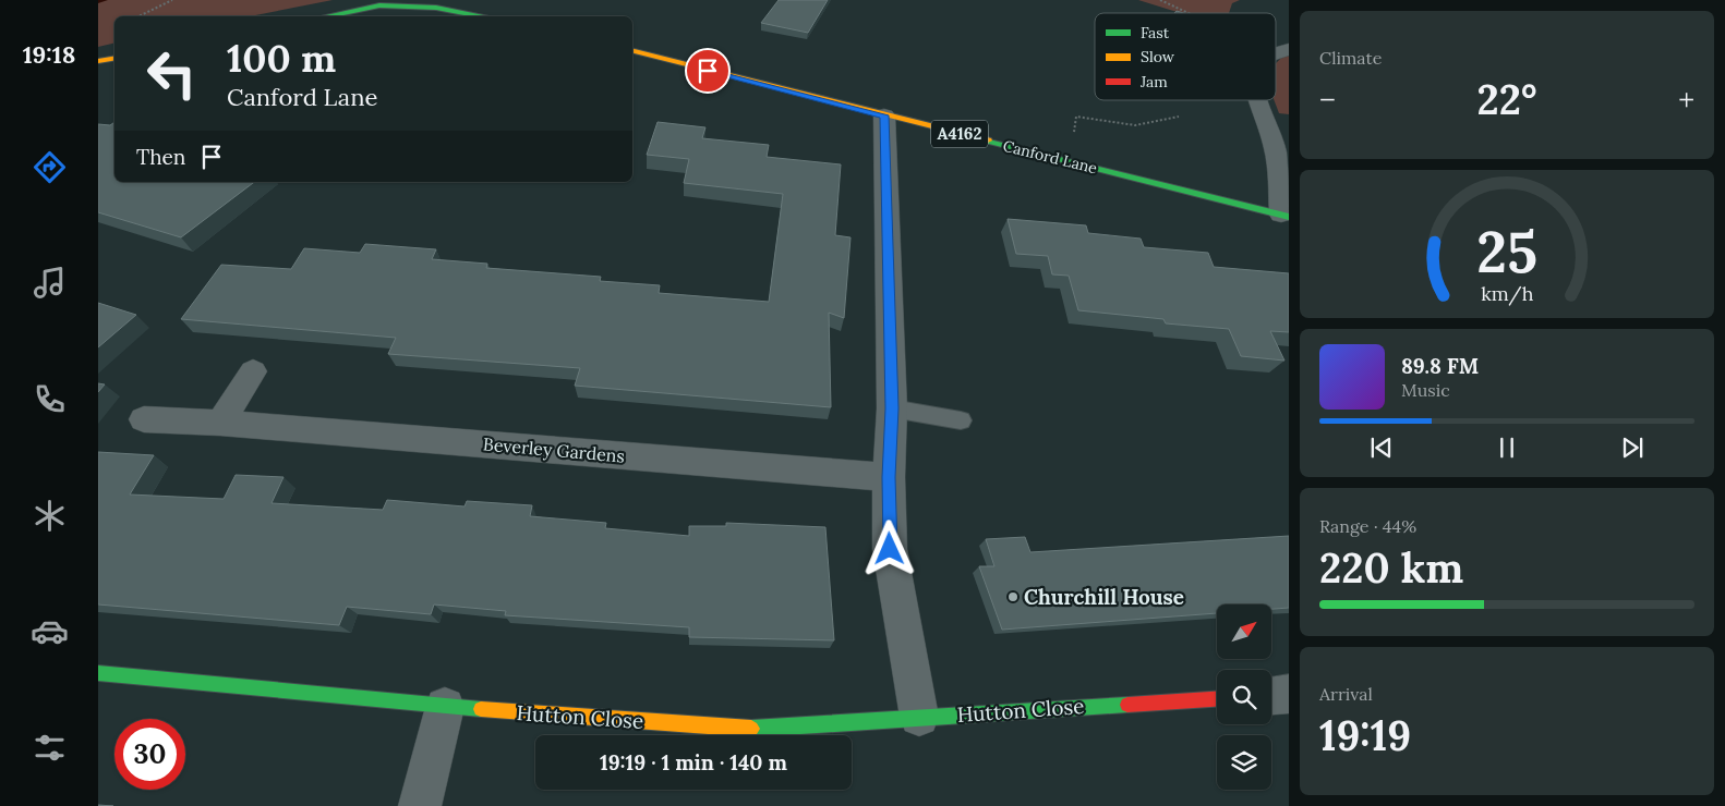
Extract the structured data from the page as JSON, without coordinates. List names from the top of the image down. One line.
{"streets":{"main road":["A4162","Canford Lane","Hutton Close"],"street":["Beverley Gardens"]},"places":["Churchill House"],"legend":["Fast","Slow","Jam"],"north":"top right","page":{"tabs":"19:18","tile":["Climate",["Range · 44%","220 km"],["Arrival","19:19"]],"turn":["100 m","Canford Lane"],"heat":["−","22°","+"],"then":"Then","song":["89.8 FM","Music"],"limit":"30","trip":"19:19 · 1 min · 140 m","gauge":["25","km/h"]}}
